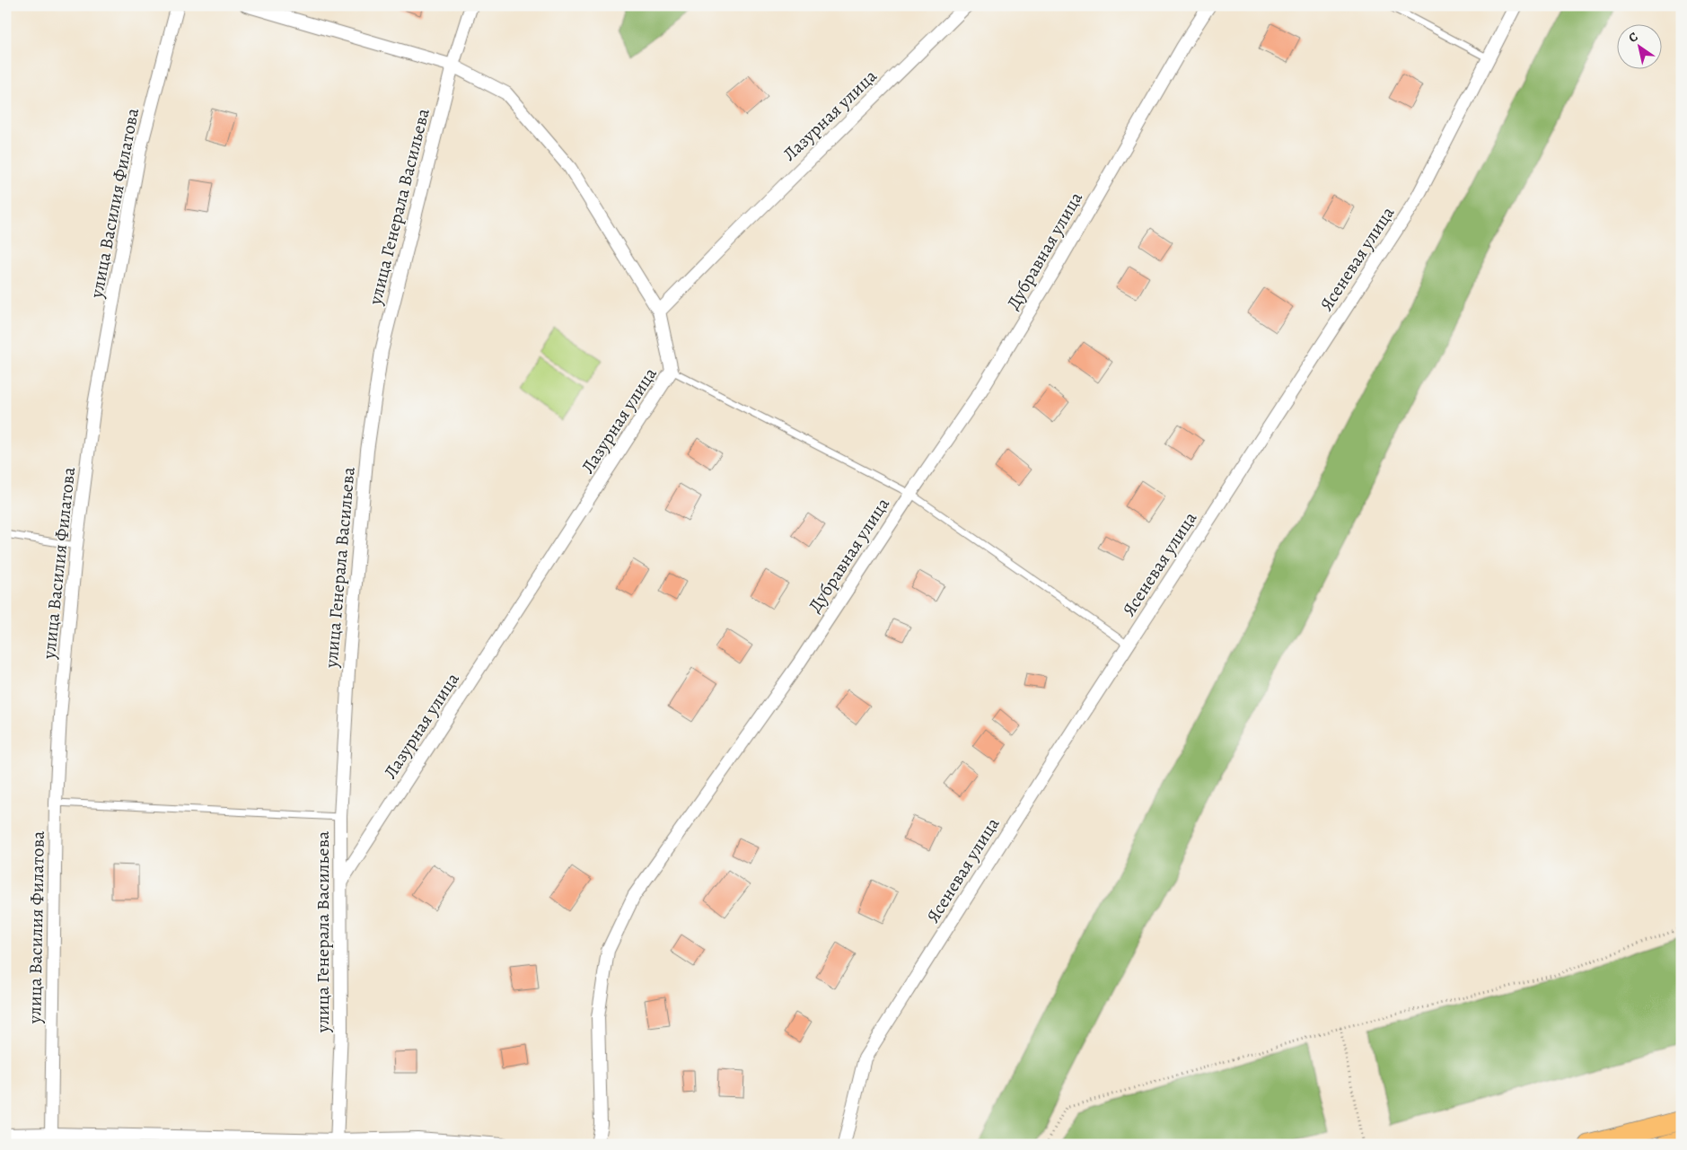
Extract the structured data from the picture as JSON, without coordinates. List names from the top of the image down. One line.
{"streets":{"street":["Лазурная улица","улица Василия Филатова","улица Генерала Васильева","Дубравная улица","Ясеневая улица"]},"crossings":[["Лазурная улица","улица Генерала Васильева"]],"north":"top left"}
